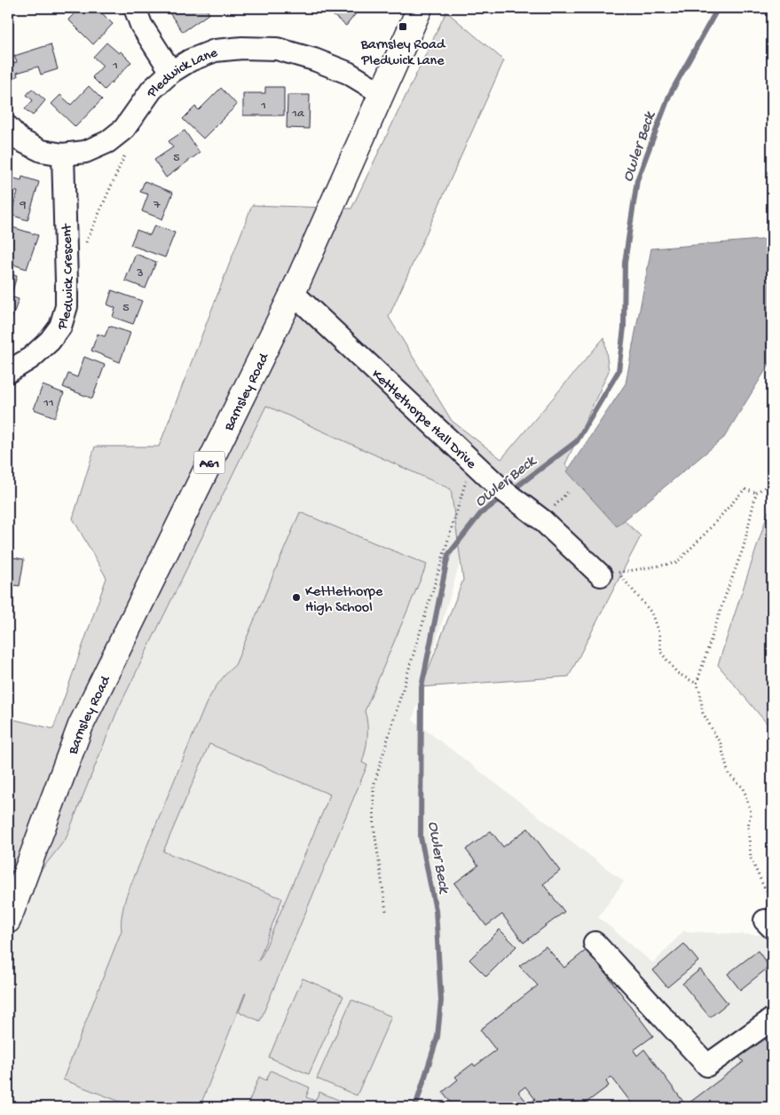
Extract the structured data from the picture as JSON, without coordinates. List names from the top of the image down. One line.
{"streets":{"main road":["Barnsley Road","A61"],"street":["Pledwick Lane","Pledwick Crescent","Kettlethorpe Hall Drive"]},"crossings":[["Pledwick Lane","Pledwick Crescent"],["Pledwick Lane","Barnsley Road"],["Barnsley Road","Kettlethorpe Hall Drive"]],"water":["Owler Beck"],"places":{"transit":["Barnsley Road Pledwick Lane"],"other":["Kettlethorpe High School"]},"house_numbers":["1","1","1a","5","9","7","3","5","11"]}
